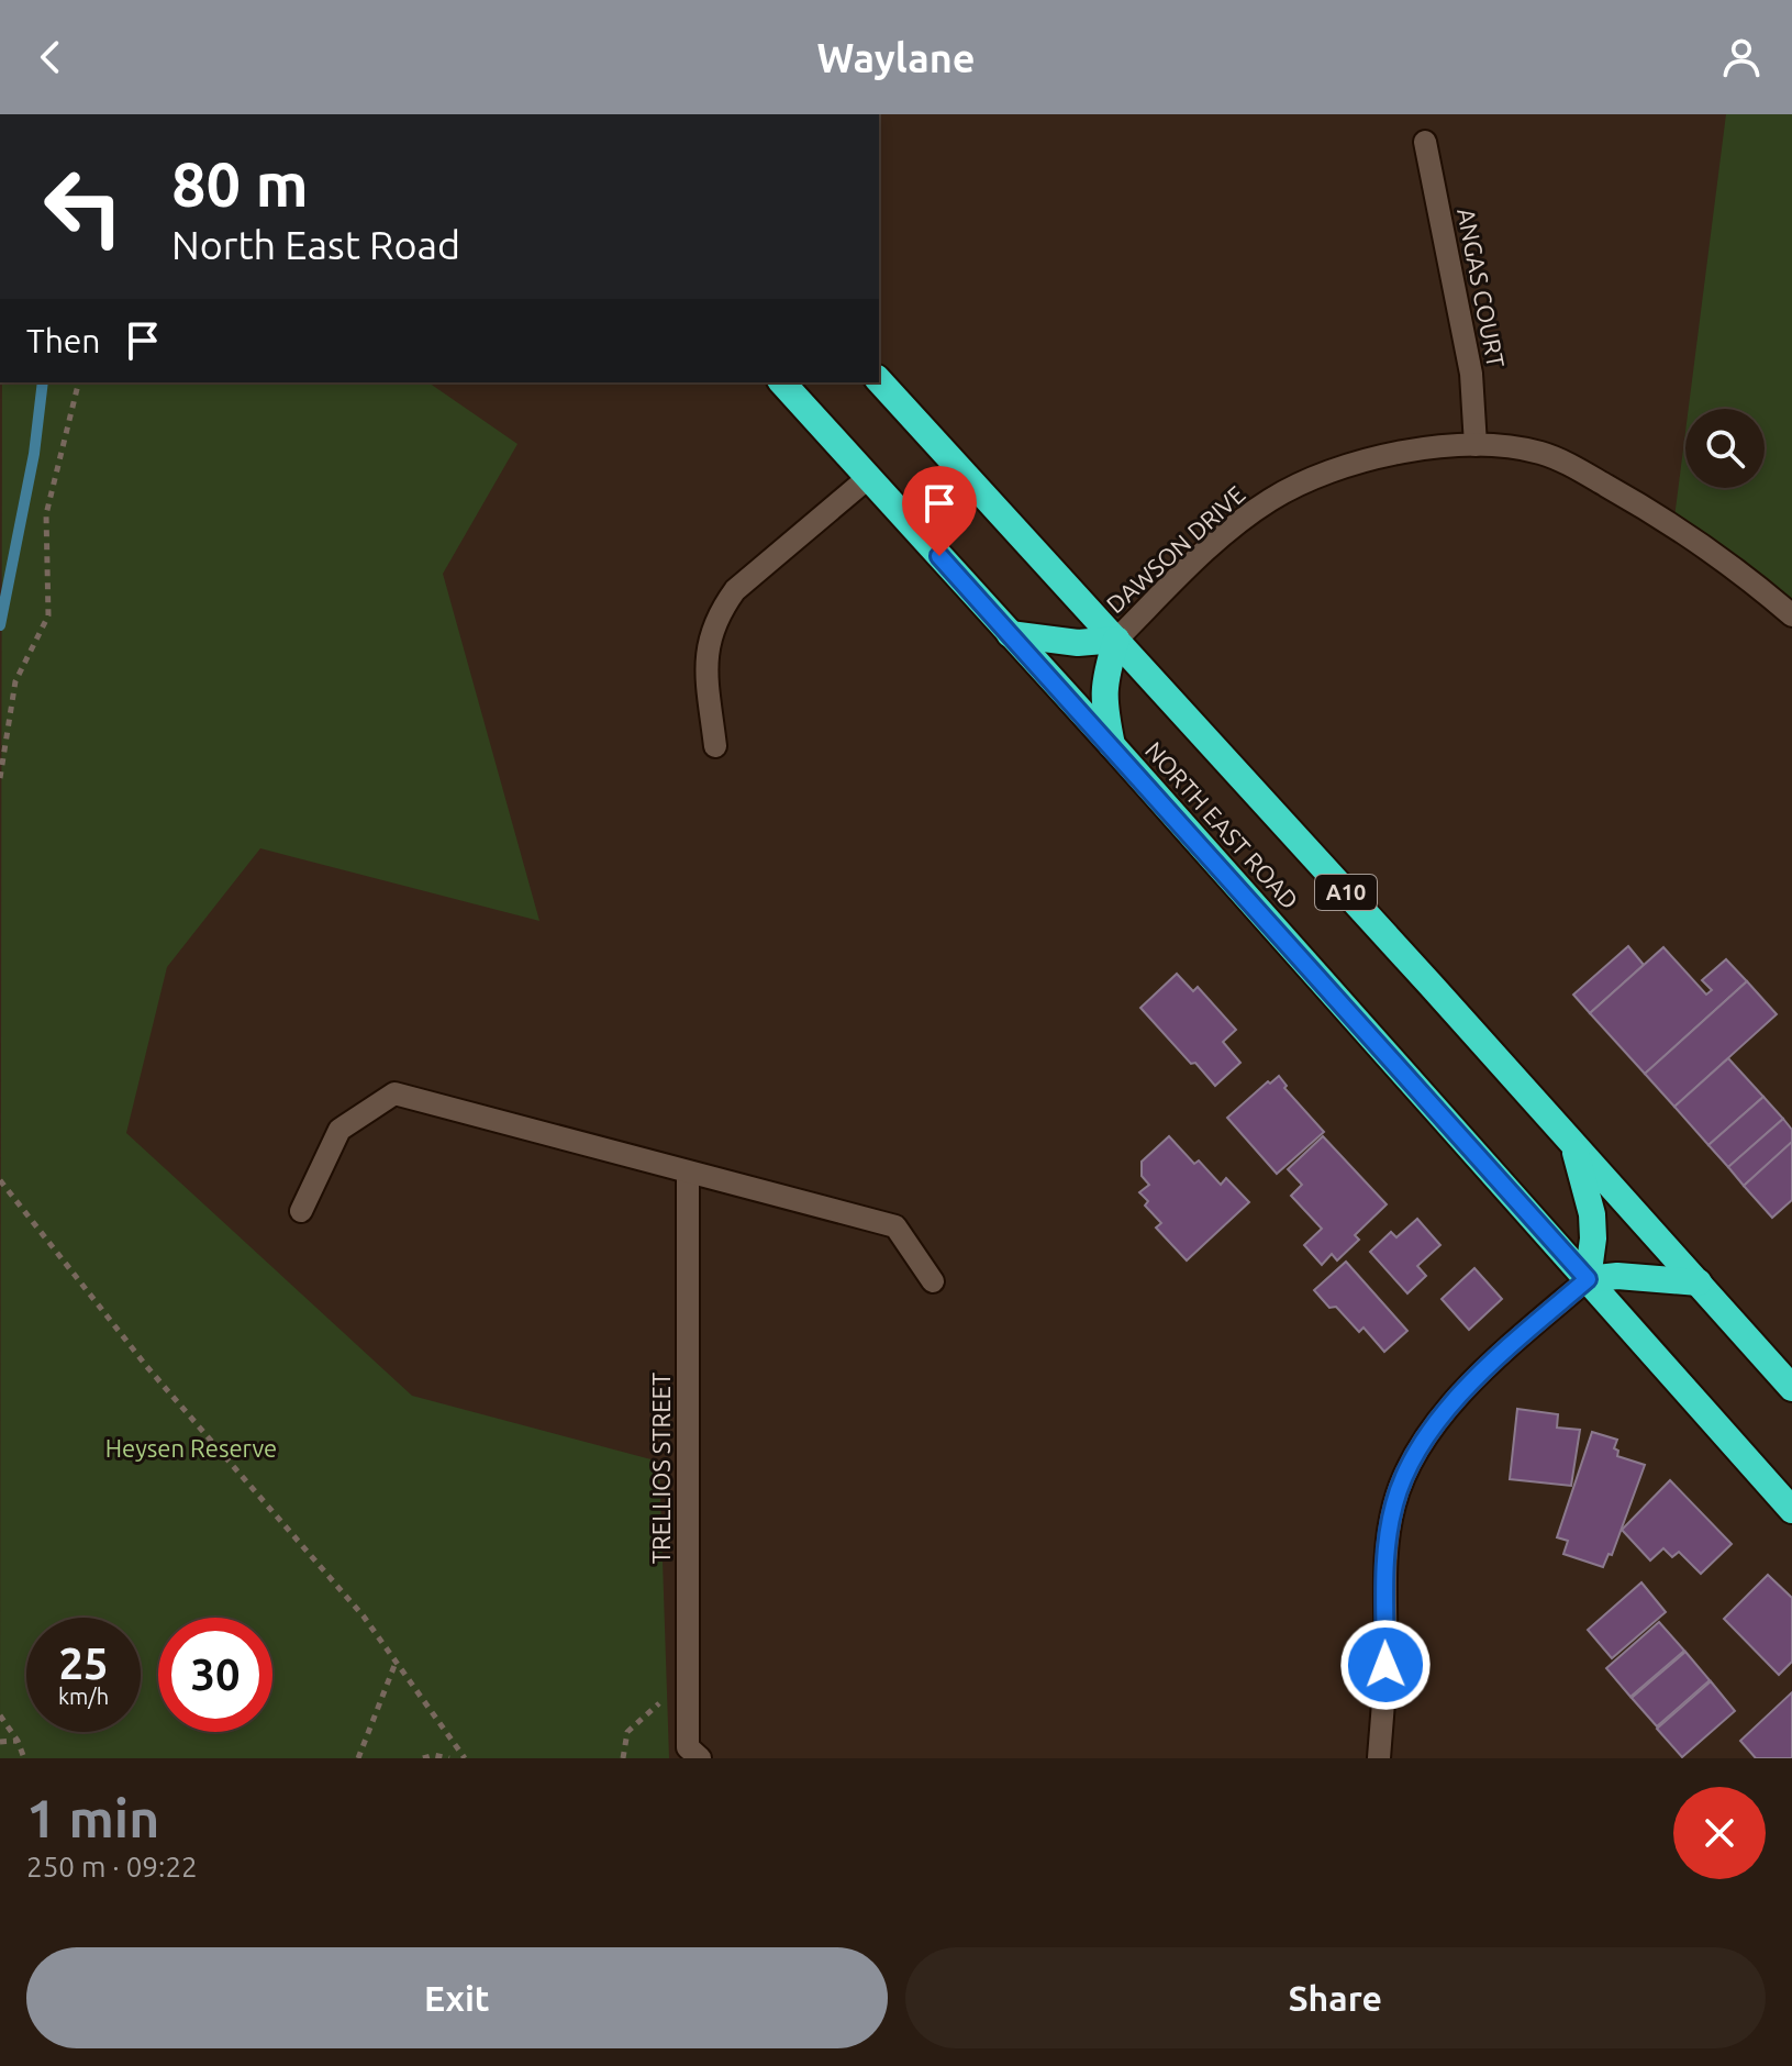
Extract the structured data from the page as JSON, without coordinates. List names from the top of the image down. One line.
{"streets":{"highway":["NORTH EAST ROAD","A10"],"street":["ANGAS COURT","DAWSON DRIVE","TRELLIOS STREET"]},"crossings":[["ANGAS COURT","DAWSON DRIVE"],["DAWSON DRIVE","NORTH EAST ROAD"]],"parks":["Heysen Reserve"],"page":{"header":"Waylane","turn":["80 m","North East Road"],"then":"Then","speed":"25 km/h","limit":"30","heading":["1 min","250 m · 09:22"],"buttons":["Exit","Share"]}}
